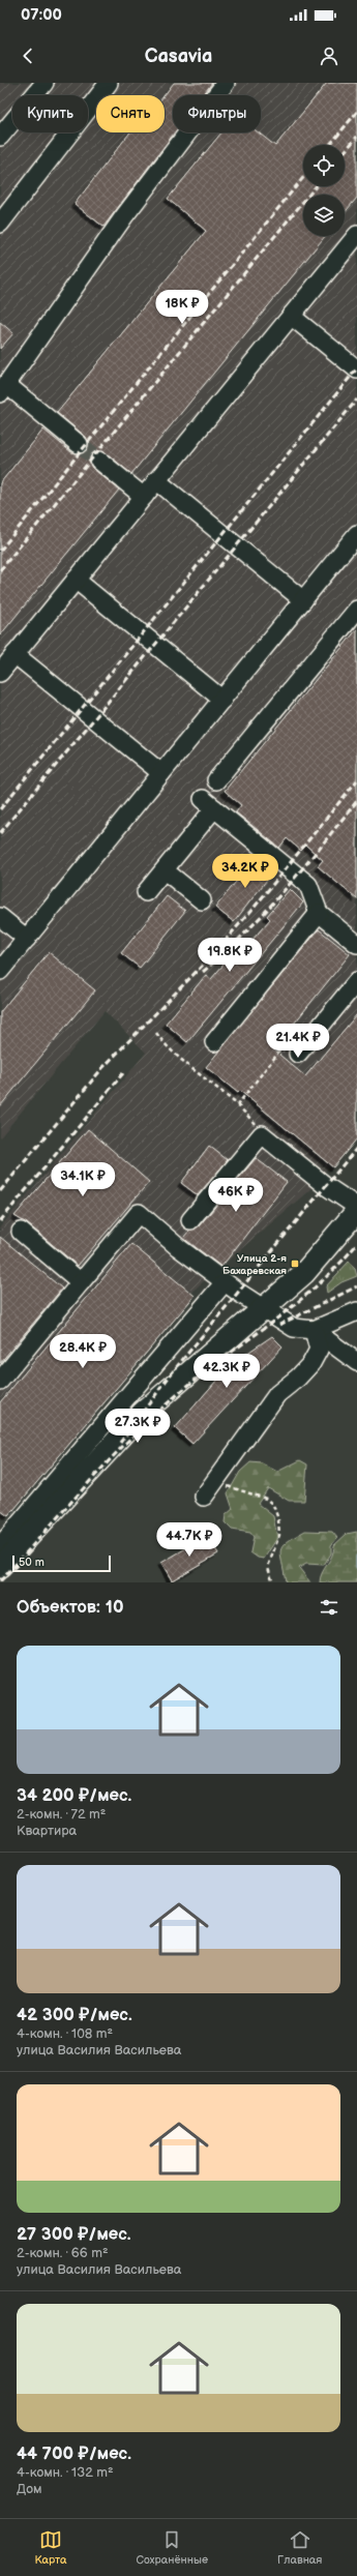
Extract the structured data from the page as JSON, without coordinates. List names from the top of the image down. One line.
{"places":{"transit":["Улица 2-я Бахаревская"]},"scale_bar":"50 m","page":{"status":"07:00","header":"Casavia","chip":["Купить","Снять","Фильтры"],"price":["18K ₽","34.2K ₽","19.8K ₽","21.4K ₽","34.1K ₽","46K ₽","28.4K ₽","42.3K ₽","27.3K ₽","44.7K ₽"],"scale":"50 m","heading":"Объектов: 10","list":[{"name":"34 200 ₽/мес.","note":"2-комн. · 72 m² · Квартира"},{"name":"42 300 ₽/мес.","note":"4-комн. · 108 m² · улица Василия Васильева"},{"name":"27 300 ₽/мес.","note":"2-комн. · 66 m² · улица Василия Васильева"},{"name":"44 700 ₽/мес.","note":"4-комн. · 132 m² · Дом"}],"tabs":["Карта","Сохранённые","Главная"]}}
